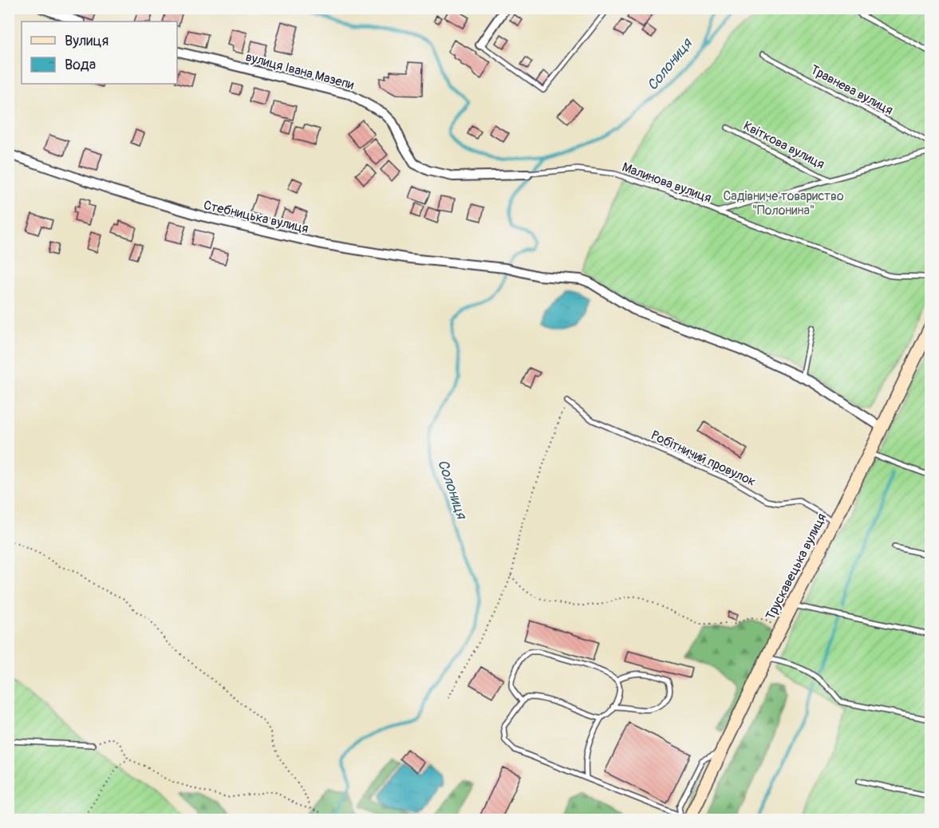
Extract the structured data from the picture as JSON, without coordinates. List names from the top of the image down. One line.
{"streets":{"street":["вулиця Івана Мазепи","Стебницька вулиця","Трускавецька вулиця"],"lane":["Травнева вулиця","Квіткова вулиця","Малинова вулиця","Робітничий провулок"]},"crossings":[["вулиця Івана Мазепи","Малинова вулиця"],["Стебницька вулиця","Трускавецька вулиця"],["Робітничий провулок","Трускавецька вулиця"]],"water":["Солониця"],"parks":["Садівниче товариство \"Полонина\""],"legend":["Вулиця","Вода"]}
